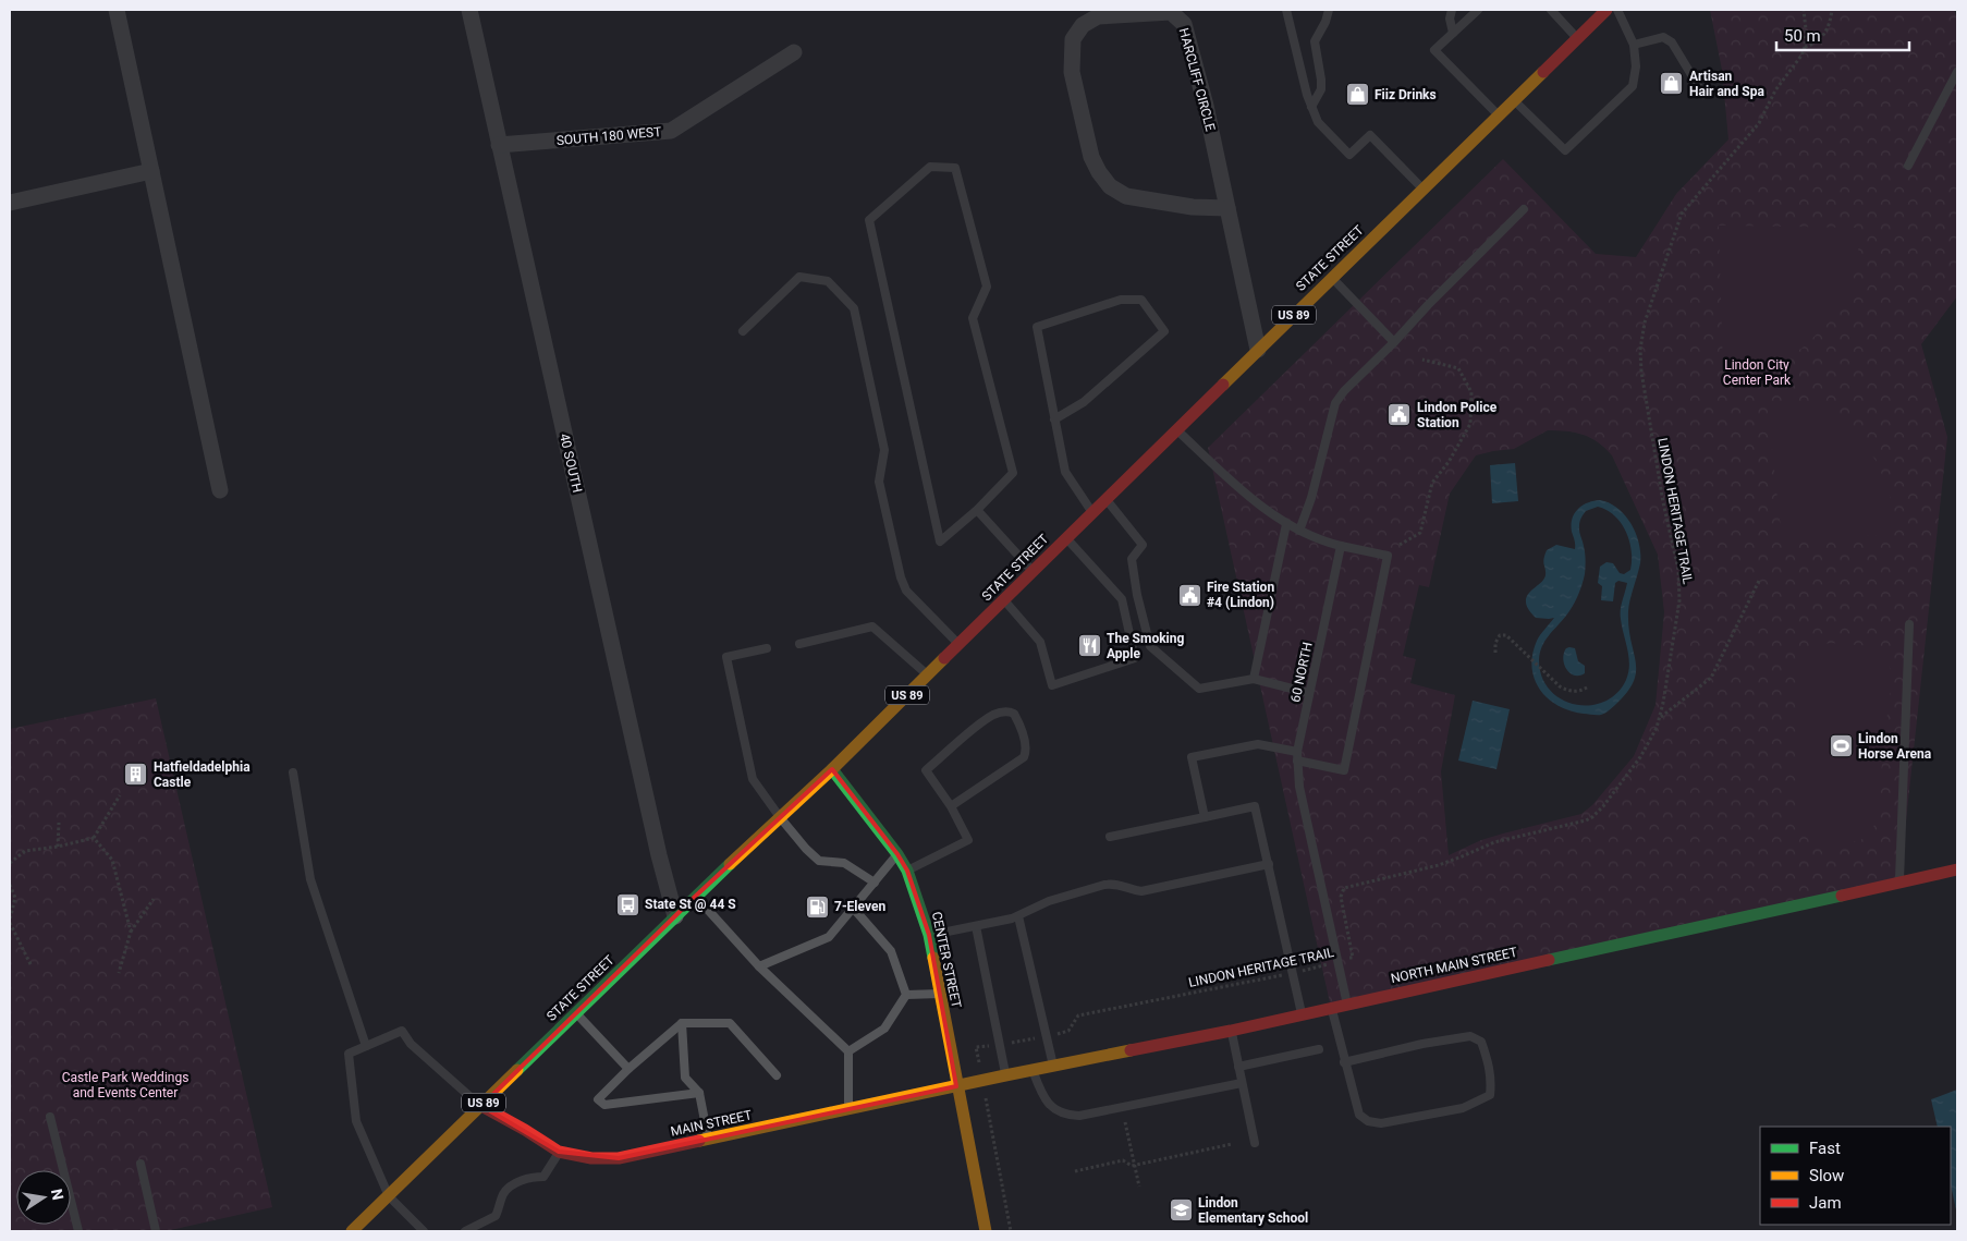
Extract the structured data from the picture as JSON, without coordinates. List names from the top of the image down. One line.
{"streets":{"street":["HARCLIFF CIRCLE","SOUTH 180 WEST","STATE STREET","US 89","40 SOUTH","CENTER STREET","NORTH MAIN STREET","MAIN STREET"],"lane":["60 NORTH"],"path":["LINDON HERITAGE TRAIL"]},"crossings":[["HARCLIFF CIRCLE","STATE STREET"],["SOUTH 180 WEST","40 SOUTH"],["STATE STREET","US 89"],["STATE STREET","40 SOUTH"],["STATE STREET","CENTER STREET"],["STATE STREET","MAIN STREET"],["US 89","CENTER STREET"],["LINDON HERITAGE TRAIL","60 NORTH"],["LINDON HERITAGE TRAIL","NORTH MAIN STREET"],["60 NORTH","NORTH MAIN STREET"],["CENTER STREET","NORTH MAIN STREET"],["CENTER STREET","MAIN STREET"],["NORTH MAIN STREET","MAIN STREET"]],"parks":["Lindon City Center Park","Castle Park Weddings and Events Center"],"places":{"shop":["Artisan Hair and Spa","Fiiz Drinks"],"public building":["Lindon Police Station","Fire Station #4 (Lindon)"],"restaurant":["The Smoking Apple"],"sports":["Lindon Horse Arena"],"building":["Hatfieldadelphia Castle"],"bus stop":["State St @ 44 S"],"fuel station":["7-Eleven"],"school or university":["Lindon Elementary School"]},"legend":["Fast","Slow","Jam"],"scale_bar":"50 m","north":"right"}
